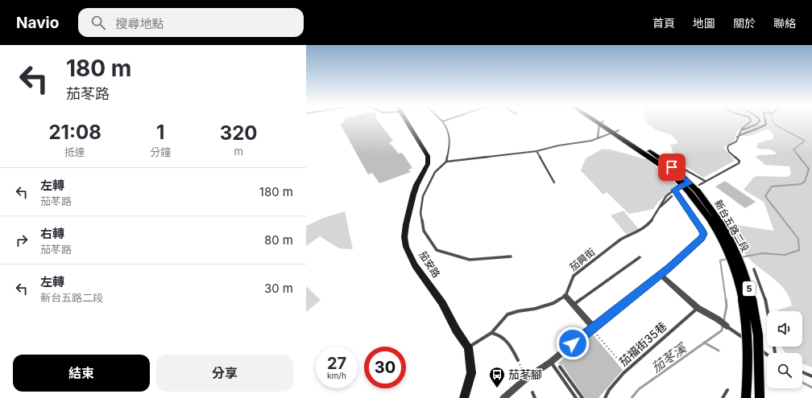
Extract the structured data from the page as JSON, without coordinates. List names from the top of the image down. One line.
{"streets":{"main road":["新台五路二段","5"],"street":["茄安路"],"lane":["茄興街","茄福街35巷"]},"water":["茄苳溪"],"places":{"bus stop":["茄苳腳"]},"page":{"header":"Navio","search":"搜尋地點","nav":["首頁","地圖","關於","聯絡"],"turn":["180 m","茄苳路"],"eta":["21:08","抵達","1","分鐘","320","m"],"list":[{"name":"左轉","note":"茄苳路","value":"180 m"},{"name":"右轉","note":"茄苳路","value":"80 m"},{"name":"左轉","note":"新台五路二段","value":"30 m"}],"speed":"27 km/h","limit":"30","buttons":["結束","分享"]}}
